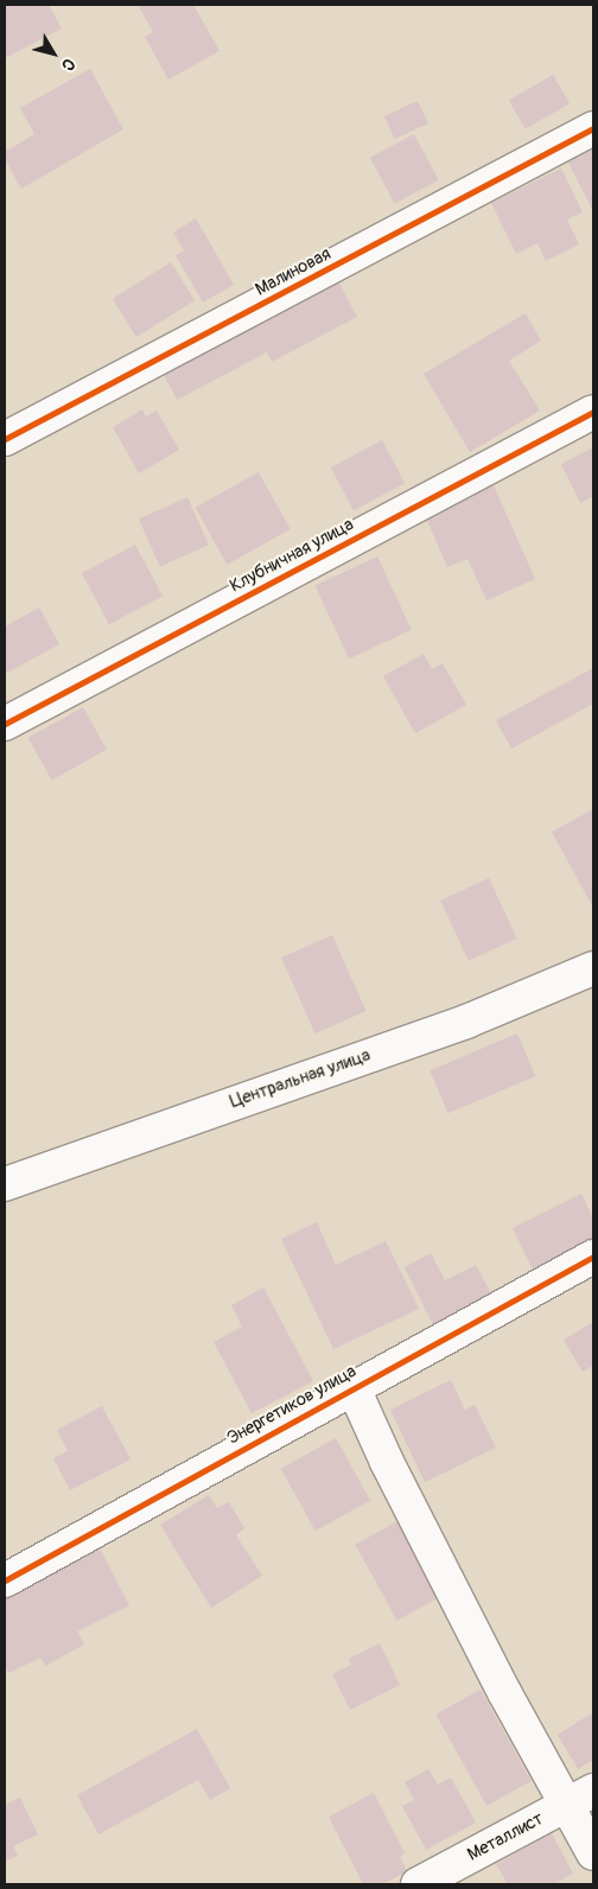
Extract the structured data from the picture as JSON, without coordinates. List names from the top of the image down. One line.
{"streets":{"street":["Малиновая","Клубничная улица","Центральная улица","Энергетиков улица","Металлист"]},"north":"bottom right"}
